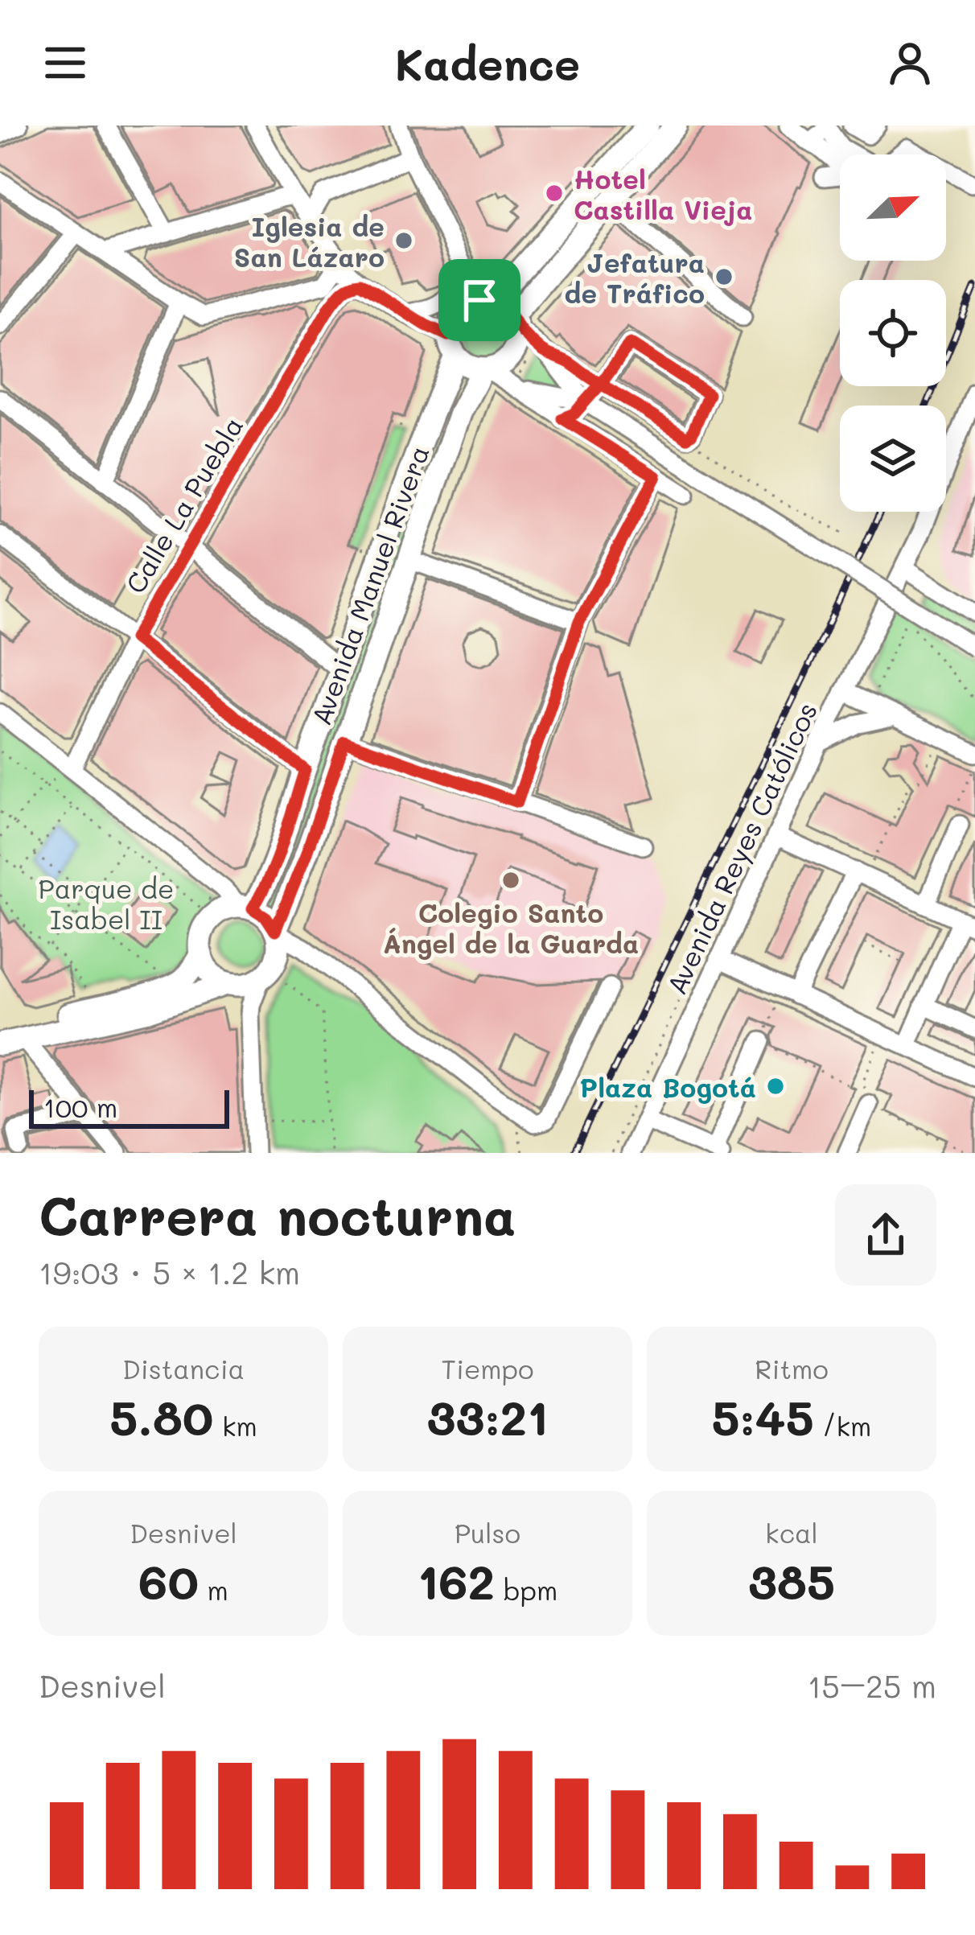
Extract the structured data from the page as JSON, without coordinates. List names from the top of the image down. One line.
{"streets":{"main road":["Avenida Manuel Rivera"],"street":["Calle La Puebla","Avenida Reyes Católicos"]},"parks":["Parque de Isabel II"],"places":["Hotel Castilla Vieja","Iglesia de San Lázaro","Jefatura de Tráfico","Colegio Santo Ángel de la Guarda","Plaza Bogotá"],"scale_bar":"100 m","north":"top right","page":{"header":"Kadence","scale":"100 m","heading":["Carrera nocturna","19:03 · 5 × 1.2 km"],"stats":[["Distancia","5.80 km"],["Tiempo","33:21"],["Ritmo","5:45 /km"],["Desnivel","60 m"],["Pulso","162 bpm"],["kcal","385"]],"chart":["Desnivel","15–25 m"]}}
